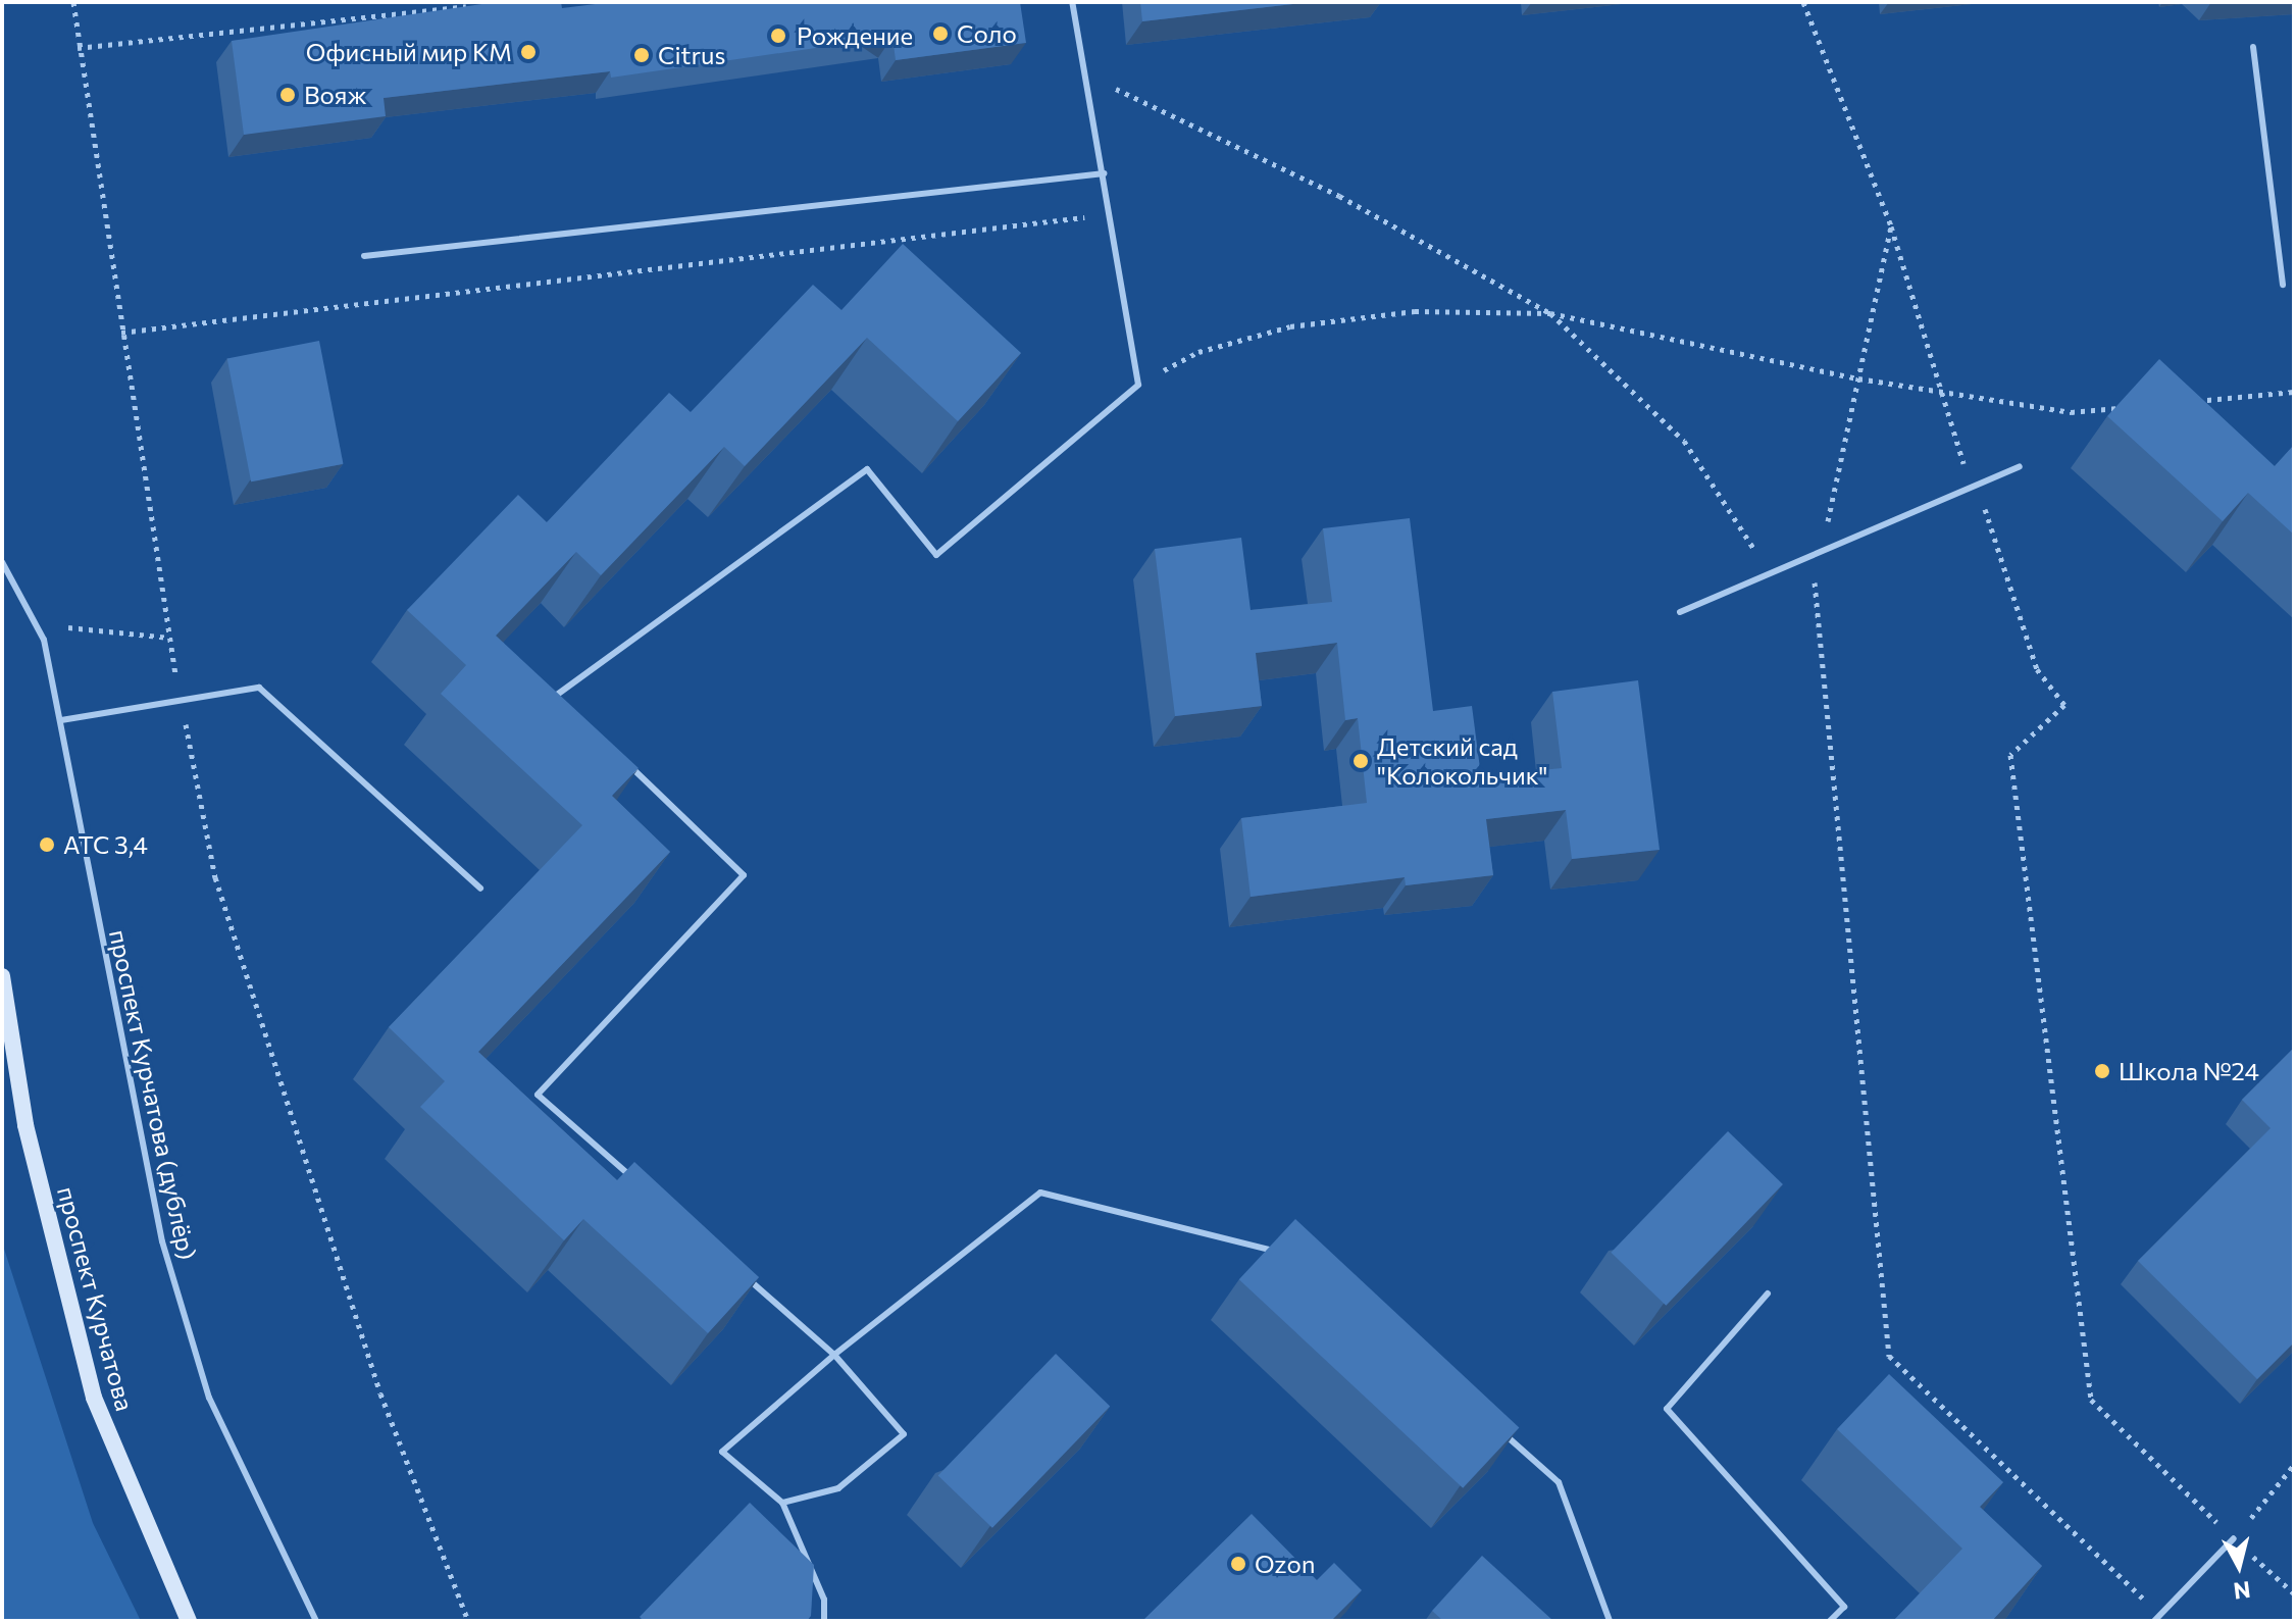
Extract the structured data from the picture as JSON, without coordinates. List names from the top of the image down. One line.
{"streets":{"main road":["проспект Курчатова"],"lane":["проспект Курчатова (дублёр)"]},"places":["Соло","Рождение","Офисный мир КМ","Citrus","Вояж","Детский сад \"Колокольчик\"","АТС 3,4","Школа №24","Ozon"],"north":"bottom"}
